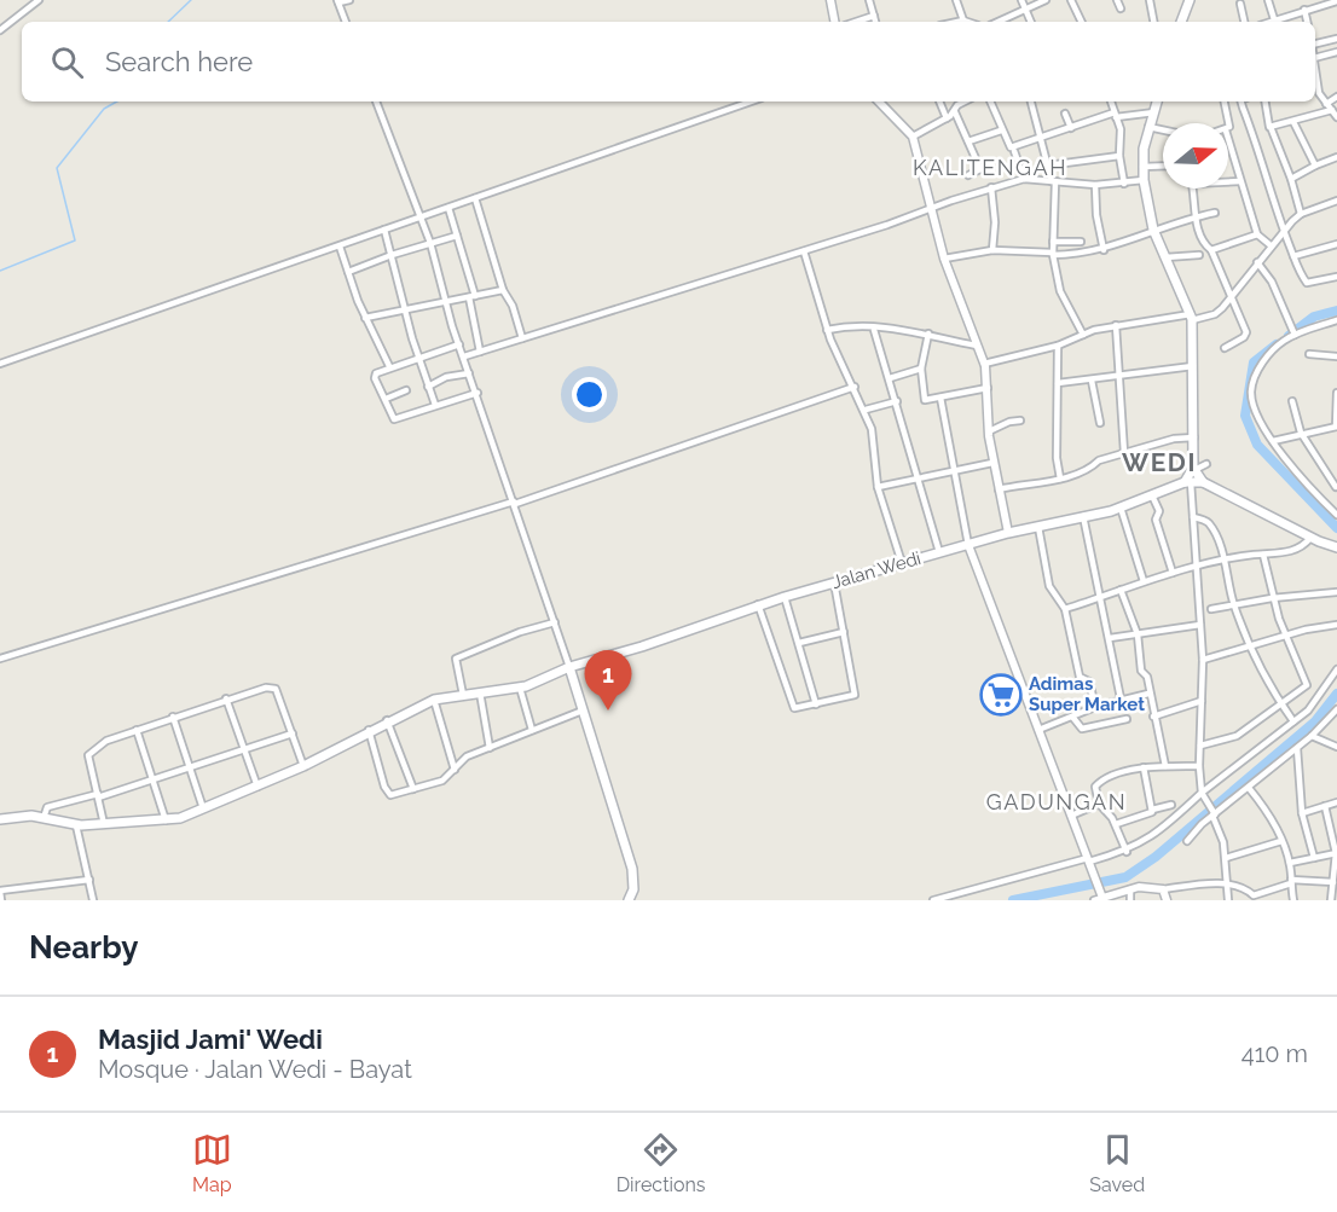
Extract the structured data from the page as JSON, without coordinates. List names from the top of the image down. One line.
{"streets":{"main road":["Jalan Wedi"]},"districts":["KALITENGAH","WEDI","GADUNGAN"],"places":{"supermarket":["Adimas Super Market"]},"north":"right","page":{"search":"Search here","pins":"1","heading":"Nearby","list":[{"mark":"1","name":"Masjid Jami' Wedi","note":"Mosque · Jalan Wedi - Bayat","value":"410 m"}],"nav":["Map","Directions","Saved"]}}
